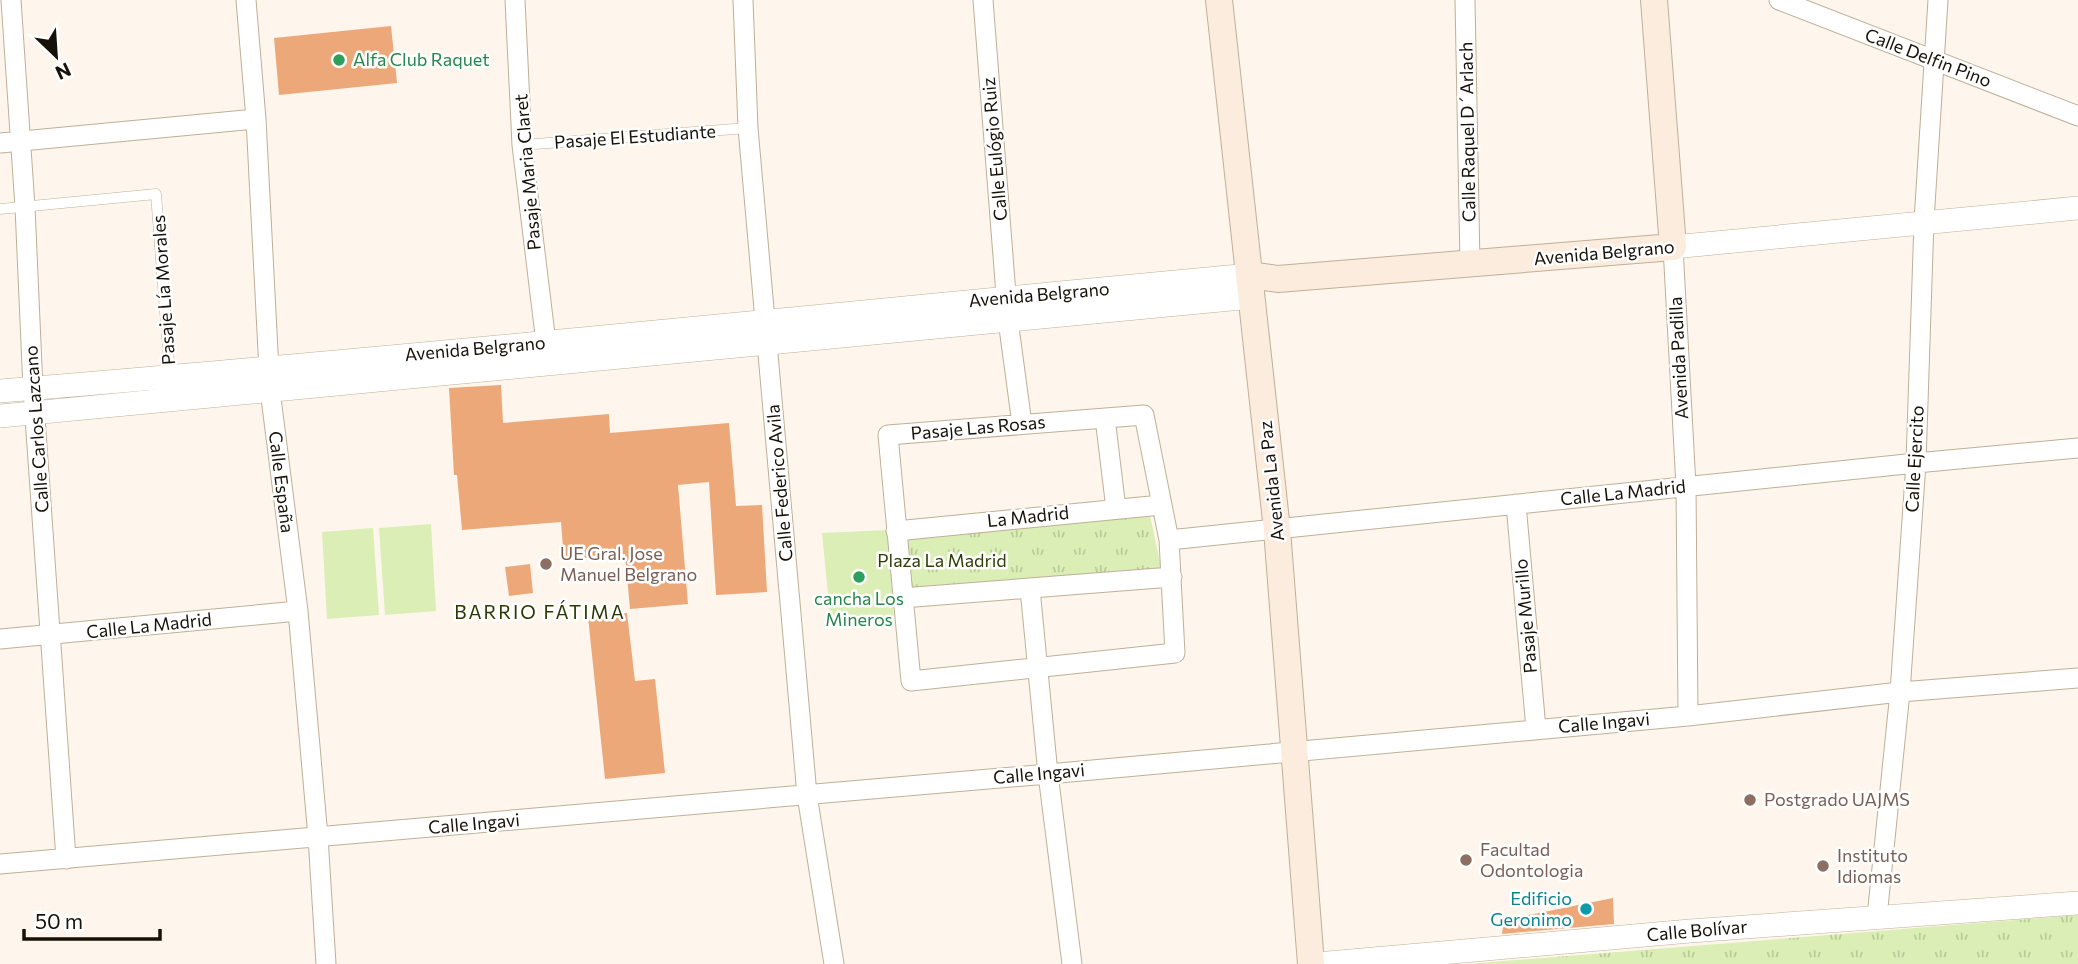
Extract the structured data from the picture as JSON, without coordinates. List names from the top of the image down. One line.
{"streets":{"main road":["Avenida Belgrano","Avenida Padilla","Avenida La Paz"],"street":["Calle Delfin Pino","Calle Raquel D´Arlach","Calle Eulógio Ruiz","Pasaje Maria Claret","Pasaje Las Rosas","Calle Carlos Lazcano","Calle Ejercito","Calle España","Calle Federico Avila","Calle La Madrid","La Madrid","Pasaje Murillo","Calle Ingavi","Calle Bolívar"],"lane":["Pasaje El Estudiante","Pasaje Lía Morales"]},"crossings":[["Calle Delfin Pino","Calle Ejercito"],["Calle Raquel D´Arlach","Avenida Belgrano"],["Pasaje El Estudiante","Pasaje Maria Claret"],["Pasaje El Estudiante","Calle Federico Avila"],["Calle Eulógio Ruiz","Avenida Belgrano"],["Calle Eulógio Ruiz","Pasaje Las Rosas"],["Pasaje Maria Claret","Avenida Belgrano"],["Avenida Belgrano","Pasaje Lía Morales"],["Avenida Belgrano","Avenida Padilla"],["Avenida Belgrano","Calle Carlos Lazcano"],["Avenida Belgrano","Calle Ejercito"],["Avenida Belgrano","Avenida La Paz"],["Avenida Belgrano","Calle España"],["Avenida Belgrano","Calle Federico Avila"],["Pasaje Lía Morales","Calle Carlos Lazcano"],["Avenida Padilla","Calle La Madrid"],["Avenida Padilla","Calle Ingavi"],["Pasaje Las Rosas","Calle La Madrid"],["Pasaje Las Rosas","La Madrid"],["Calle Carlos Lazcano","Calle La Madrid"],["Calle Carlos Lazcano","Calle Ingavi"],["Calle Ejercito","Calle La Madrid"],["Calle Ejercito","Calle Ingavi"],["Calle Ejercito","Calle Bolívar"],["Avenida La Paz","Calle La Madrid"],["Avenida La Paz","Calle Ingavi"],["Calle España","Calle La Madrid"],["Calle España","Calle Ingavi"],["Calle Federico Avila","Calle Ingavi"],["Calle La Madrid","Pasaje Murillo"],["Pasaje Murillo","Calle Ingavi"]],"districts":["BARRIO FÁTIMA"],"parks":["Plaza La Madrid"],"places":["Alfa Club Raquet","UE Gral. Jose Manuel Belgrano","cancha Los Mineros","Postgrado UAJMS","Facultad Odontologia","Instituto Idiomas","Edificio Geronimo"],"scale_bar":"50 m","north":"bottom right"}
